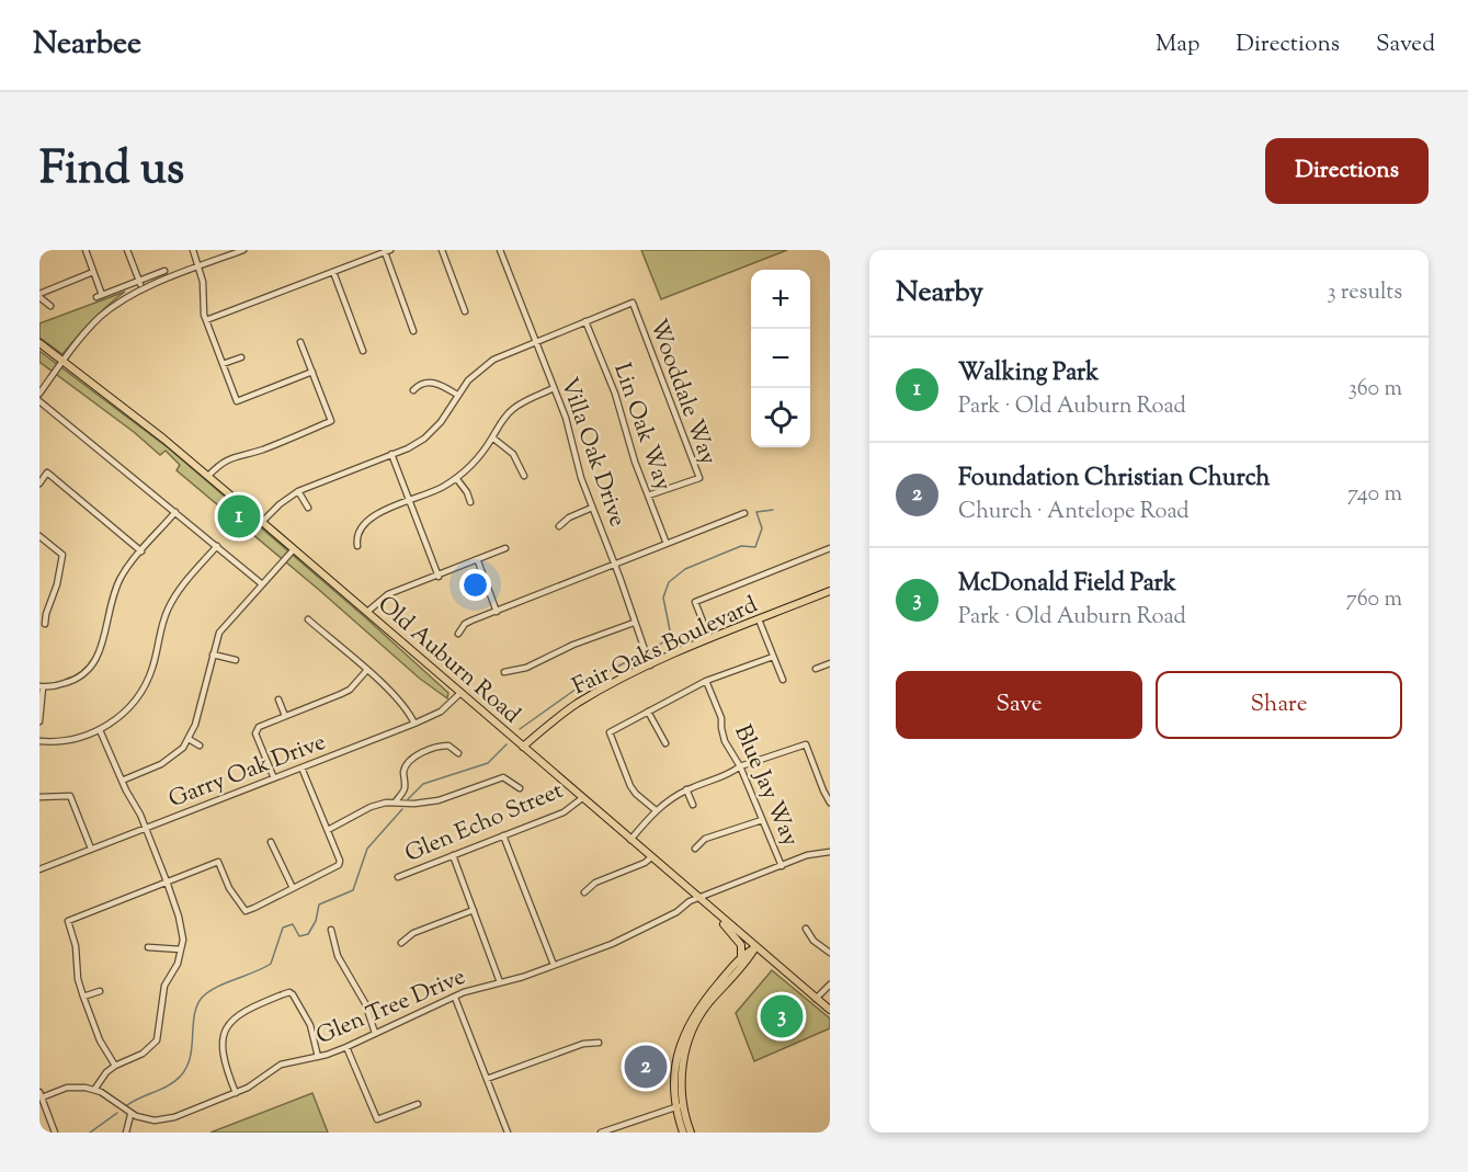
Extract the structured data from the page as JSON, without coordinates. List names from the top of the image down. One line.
{"streets":{"main road":["Fair Oaks Boulevard","Old Auburn Road"],"street":["Wooddale Way","Lin Oak Way","Villa Oak Drive","Garry Oak Drive","Blue Jay Way","Glen Echo Street","Glen Tree Drive"]},"crossings":[["Wooddale Way","Lin Oak Way"],["Wooddale Way","Villa Oak Drive"],["Wooddale Way","Old Auburn Road"],["Villa Oak Drive","Fair Oaks Boulevard"],["Fair Oaks Boulevard","Old Auburn Road"],["Old Auburn Road","Garry Oak Drive"],["Old Auburn Road","Glen Echo Street"],["Old Auburn Road","Glen Tree Drive"],["Blue Jay Way","Glen Tree Drive"]],"page":{"header":"Nearbee","nav":["Map","Directions","Saved"],"title":"Find us","buttons":["Directions",["Save","Share"]],"heading":["Nearby","3 results"],"map_buttons":["+","−"],"list":[{"mark":"1","name":"Walking Park","note":"Park · Old Auburn Road","value":"360 m"},{"mark":"2","name":"Foundation Christian Church","note":"Church · Antelope Road","value":"740 m"},{"mark":"3","name":"McDonald Field Park","note":"Park · Old Auburn Road","value":"760 m"}],"pins":["1","3","2"]}}
